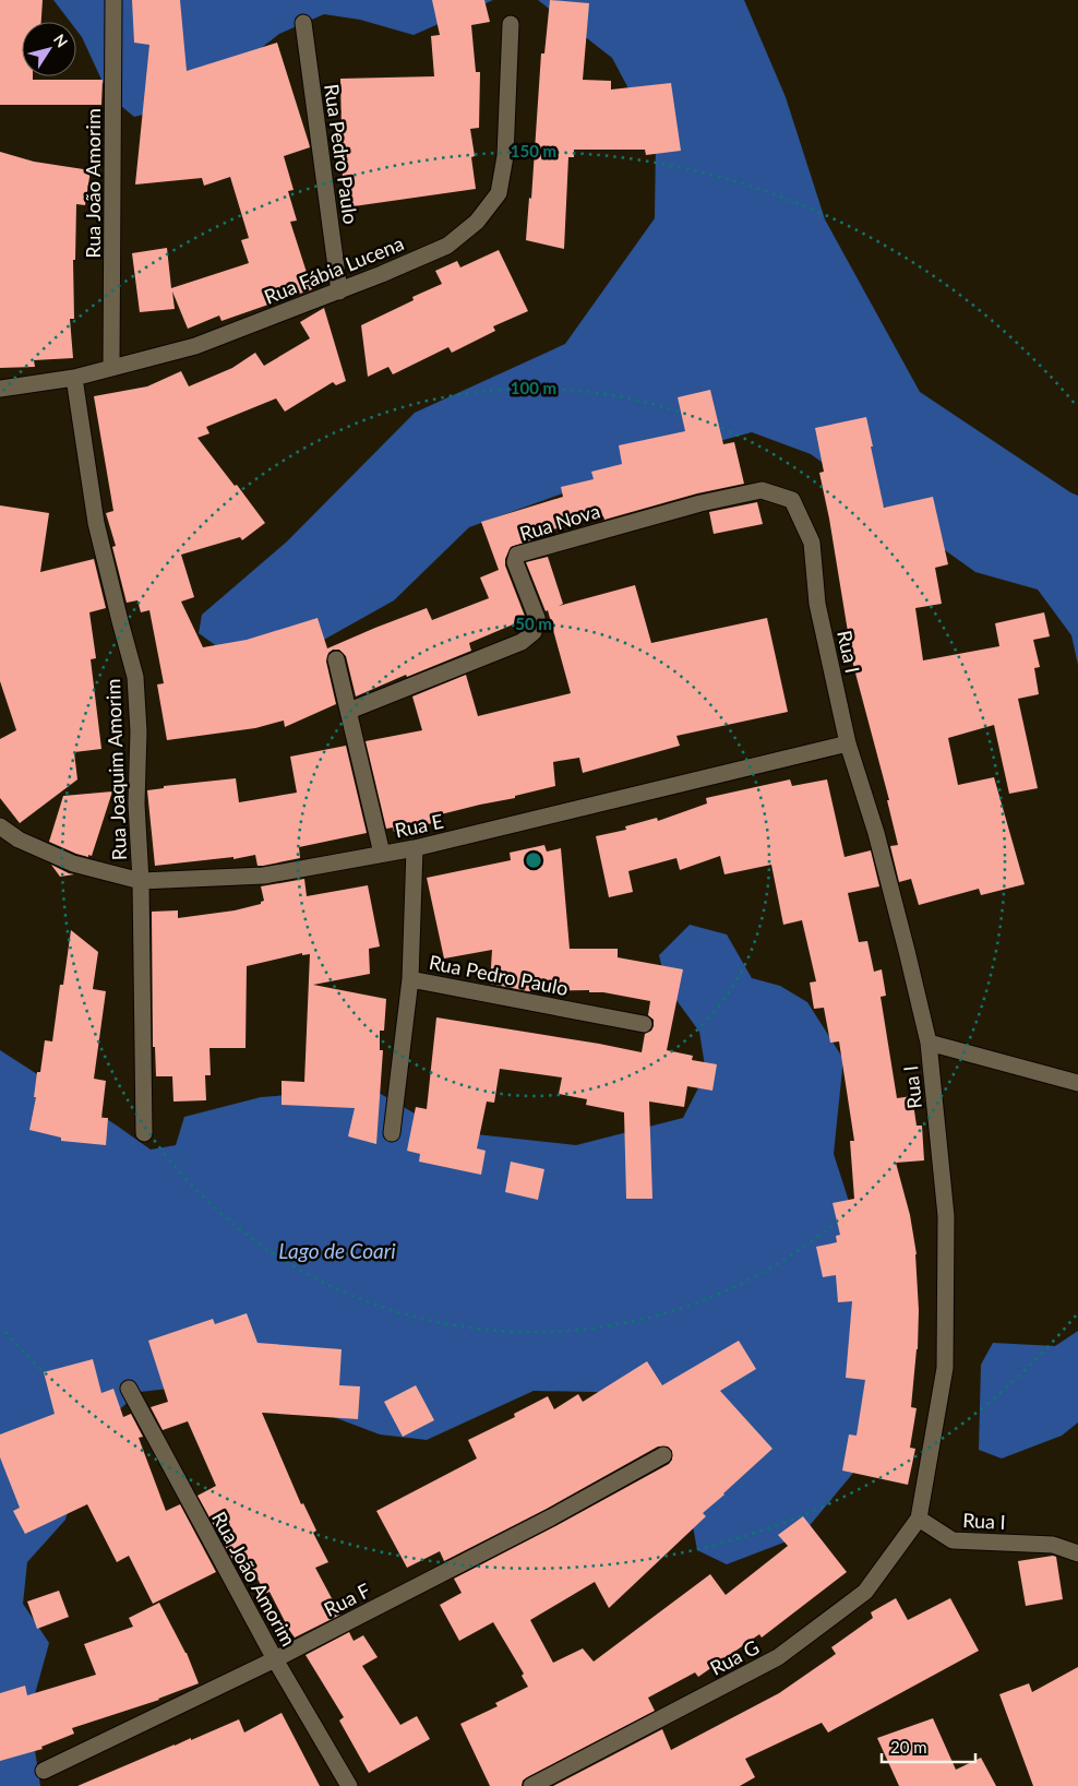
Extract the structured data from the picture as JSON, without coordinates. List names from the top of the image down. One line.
{"streets":{"street":["Rua Pedro Paulo","Rua João Amorim","Rua Fábia Lucena","Rua Nova","Rua I","Rua Joaquim Amorim","Rua E","Rua F","Rua G"]},"crossings":[["Rua Pedro Paulo","Rua Fábia Lucena"],["Rua Pedro Paulo","Rua E"],["Rua João Amorim","Rua Fábia Lucena"],["Rua João Amorim","Rua F"],["Rua Fábia Lucena","Rua Joaquim Amorim"],["Rua Nova","Rua I"],["Rua I","Rua E"],["Rua I","Rua G"],["Rua Joaquim Amorim","Rua E"]],"water":["Lago de Coari"],"scale_bar":"20 m","north":"top right","rings":["150 m","100 m","50 m"]}
